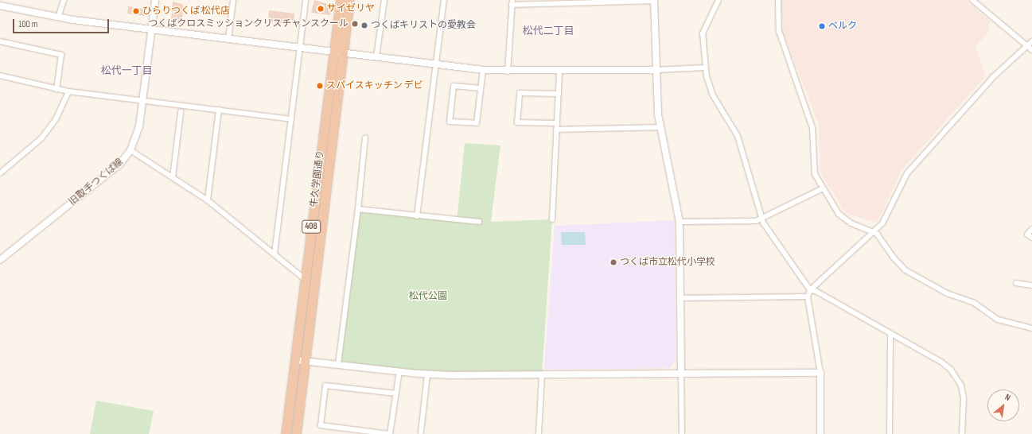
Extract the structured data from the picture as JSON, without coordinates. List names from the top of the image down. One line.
{"streets":{"highway":["牛久学園通り","408"],"street":["旧取手つくば線"]},"districts":["松代二丁目","松代一丁目"],"parks":["松代公園"],"places":["サイゼリヤ","ひらりつくば 松代店","つくばクロスミッションクリスチャンスクール","つくばキリストの愛教会","ベルク","スパイスキッチン デビ","つくば市立松代小学校"],"scale_bar":"100 m","north":"top right"}
